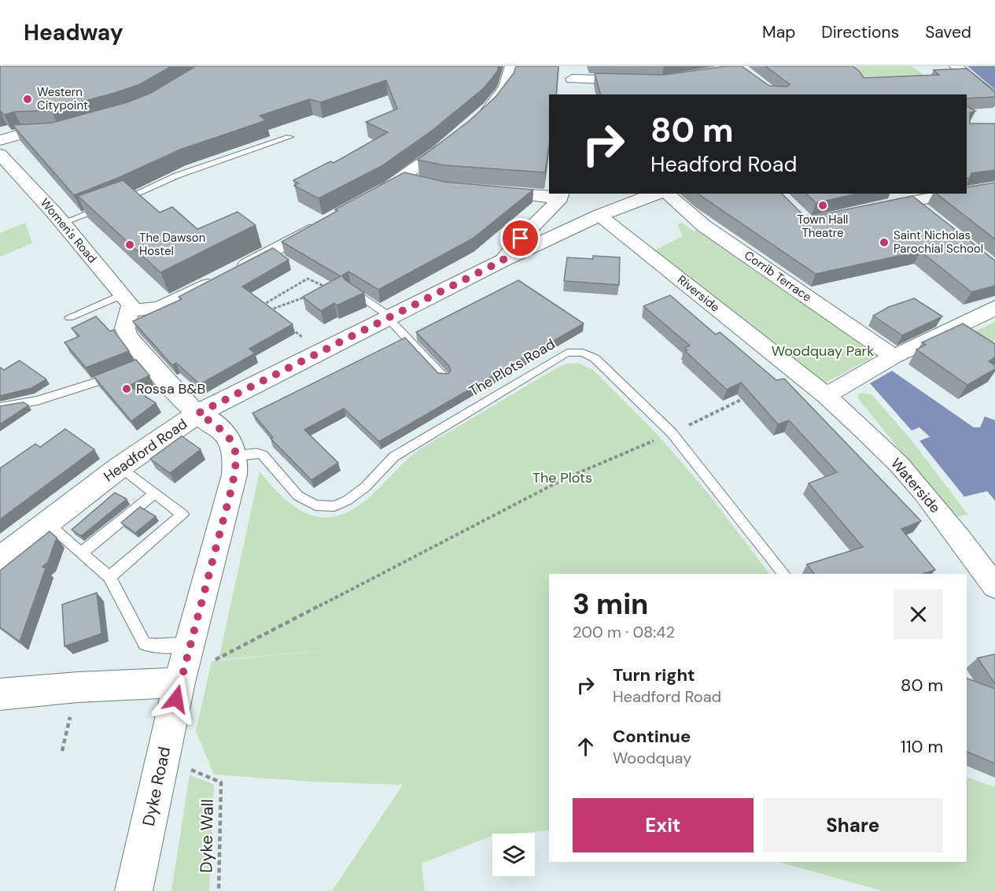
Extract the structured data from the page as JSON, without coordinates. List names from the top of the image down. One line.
{"streets":{"main road":["Headford Road","Dyke Road"],"street":["Women's Road","Corrib Terrace","Riverside","Waterside"],"lane":["The Plots Road"],"path":["Dyke Wall"]},"crossings":[["Corrib Terrace","Headford Road"],["Riverside","Headford Road"],["Riverside","Waterside"],["The Plots Road","Dyke Road"]],"parks":["Woodquay Park","The Plots"],"places":["Western Citypoint","Town Hall Theatre","Saint Nicholas Parochial School","The Dawson Hostel","Rossa B&B"],"page":{"header":"Headway","nav":["Map","Directions","Saved"],"turn":["80 m","Headford Road"],"heading":["3 min","200 m · 08:42"],"list":[{"name":"Turn right","note":"Headford Road","value":"80 m"},{"name":"Continue","note":"Woodquay","value":"110 m"}],"buttons":["Exit","Share"]}}
